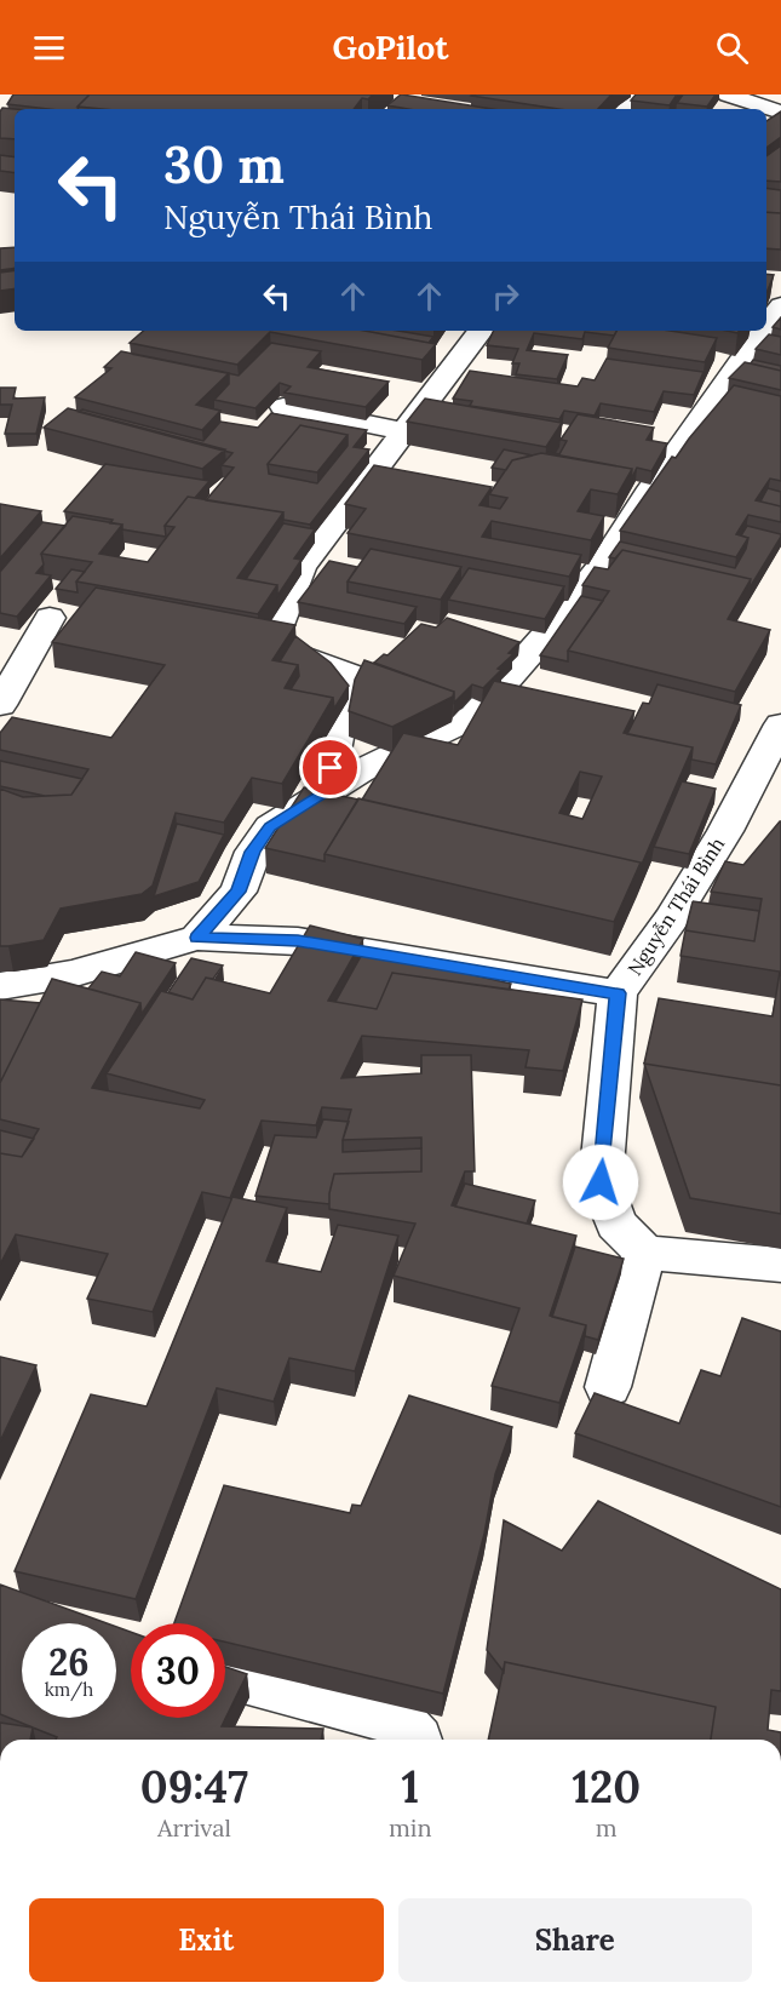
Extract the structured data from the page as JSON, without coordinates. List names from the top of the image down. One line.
{"streets":{"street":["Nguyễn Thái Bình"]},"page":{"header":"GoPilot","turn":["30 m","Nguyễn Thái Bình"],"speed":"26 km/h","limit":"30","eta":["09:47","Arrival","1","min","120","m"],"buttons":["Exit","Share"]}}
